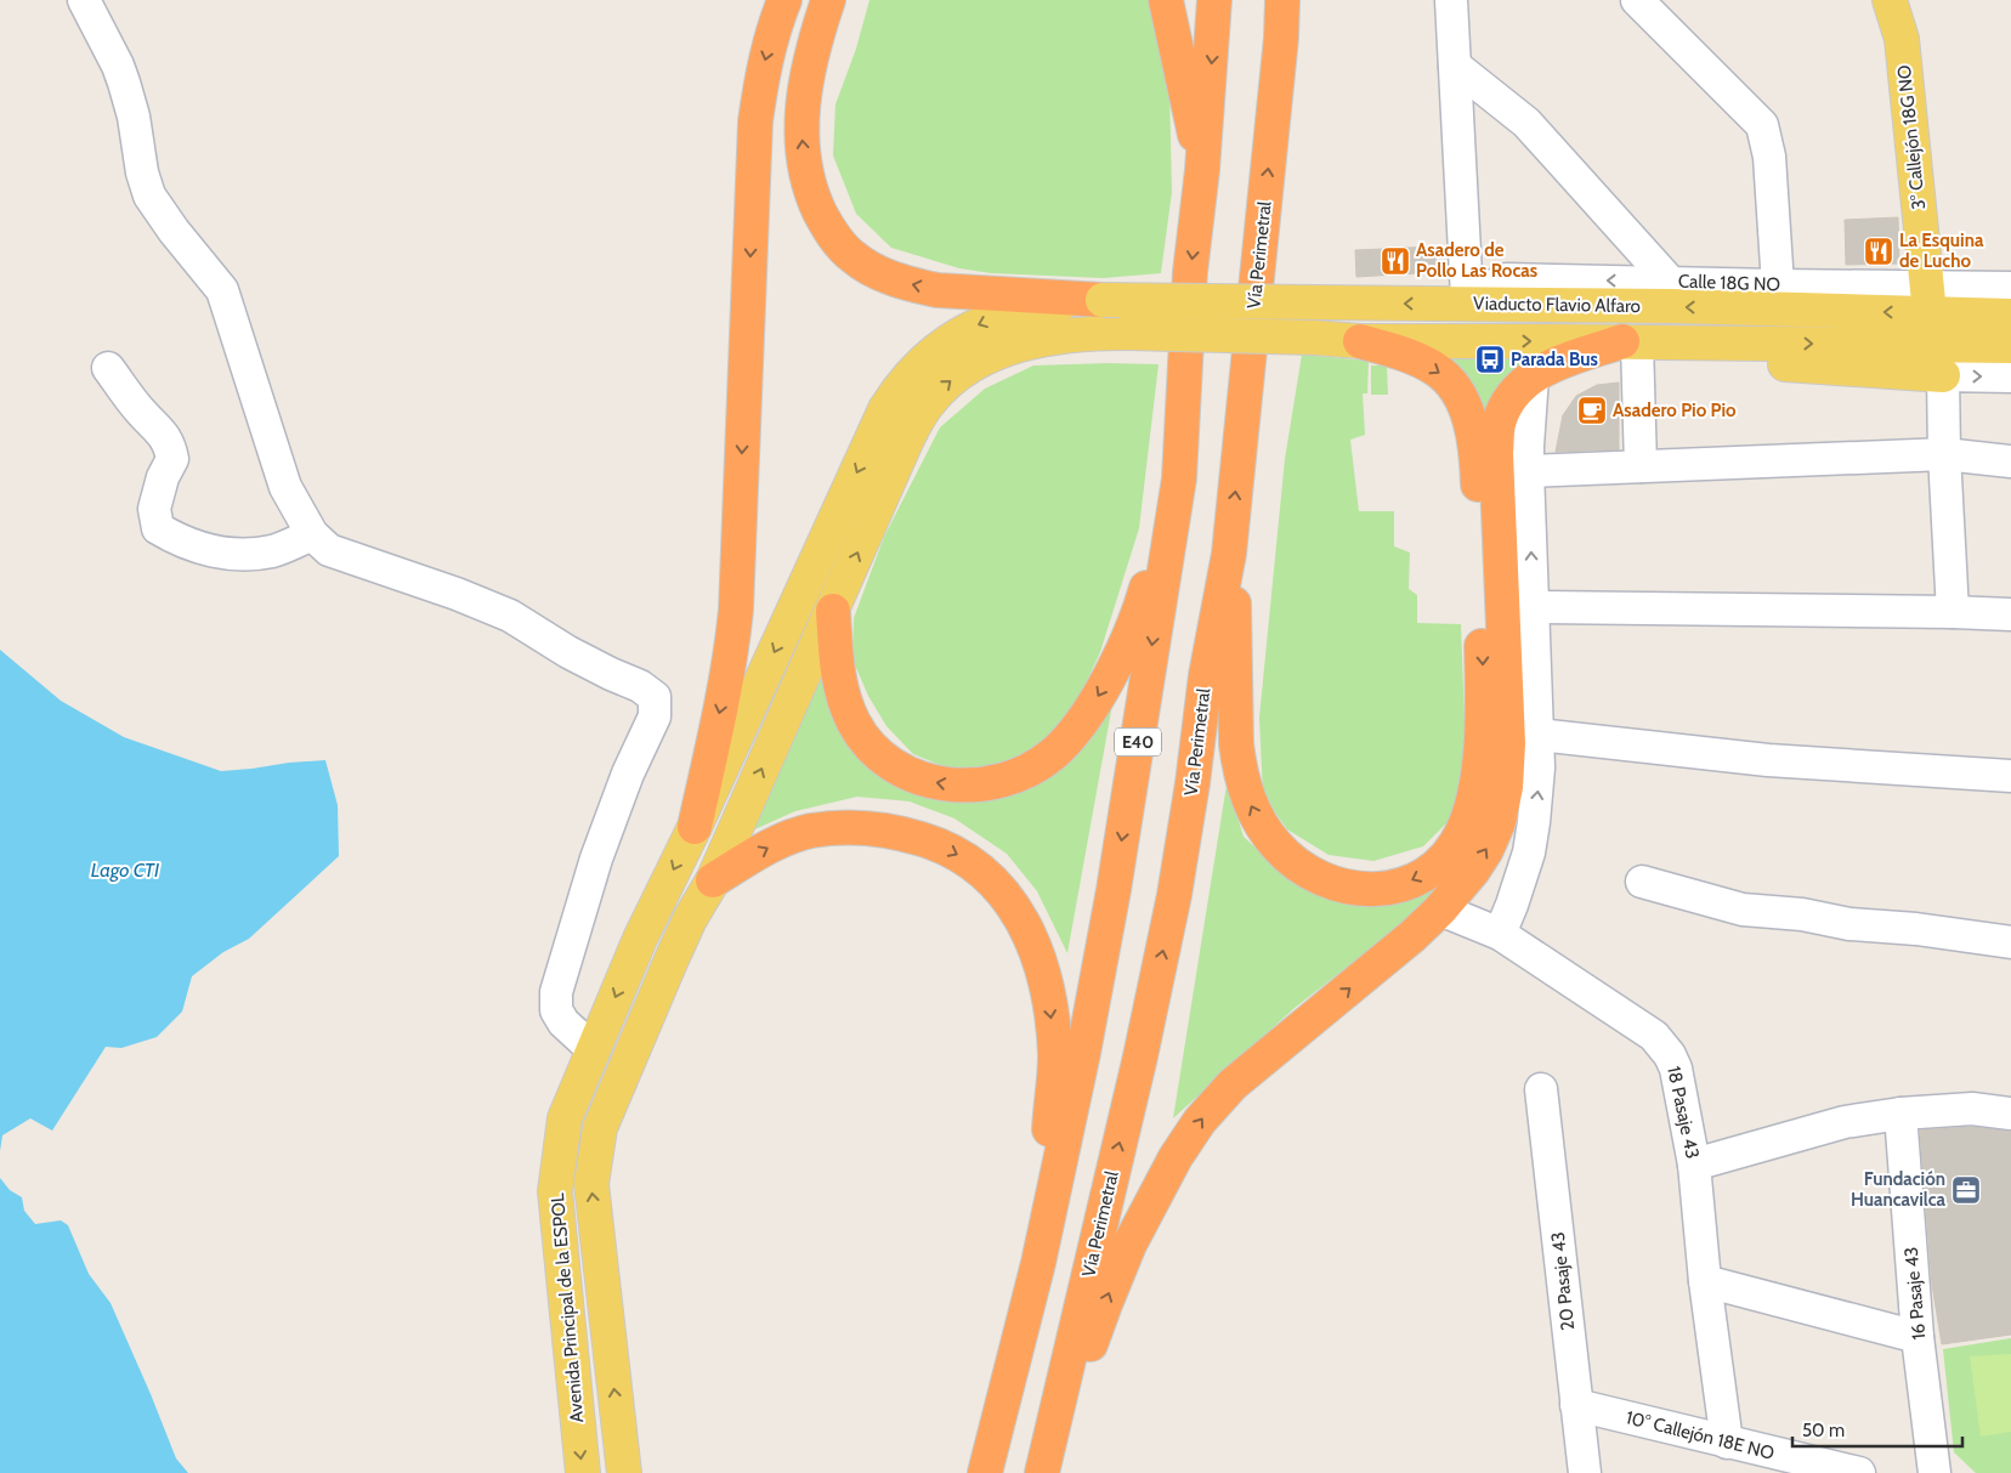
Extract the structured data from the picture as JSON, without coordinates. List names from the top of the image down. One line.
{"streets":{"highway":["Vía Perimetral","E40"],"main road":["3° Callejón 18G NO","Viaducto Flavio Alfaro","Avenida Principal de la ESPOL"],"street":["Calle 18G NO","18 Pasaje 43","20 Pasaje 43","16 Pasaje 43","10° Callejón 18E NO"]},"crossings":[["3° Callejón 18G NO","Calle 18G NO"],["3° Callejón 18G NO","Viaducto Flavio Alfaro"],["Calle 18G NO","Viaducto Flavio Alfaro"],["Viaducto Flavio Alfaro","Avenida Principal de la ESPOL"],["18 Pasaje 43","10° Callejón 18E NO"],["20 Pasaje 43","10° Callejón 18E NO"]],"water":["Lago CTI"],"places":{"restaurant":["La Esquina de Lucho","Asadero de Pollo Las Rocas"],"bus stop":["Parada Bus"],"cafe":["Asadero Pio Pio"],"office":["Fundación Huancavilca"]},"scale_bar":"50 m"}
